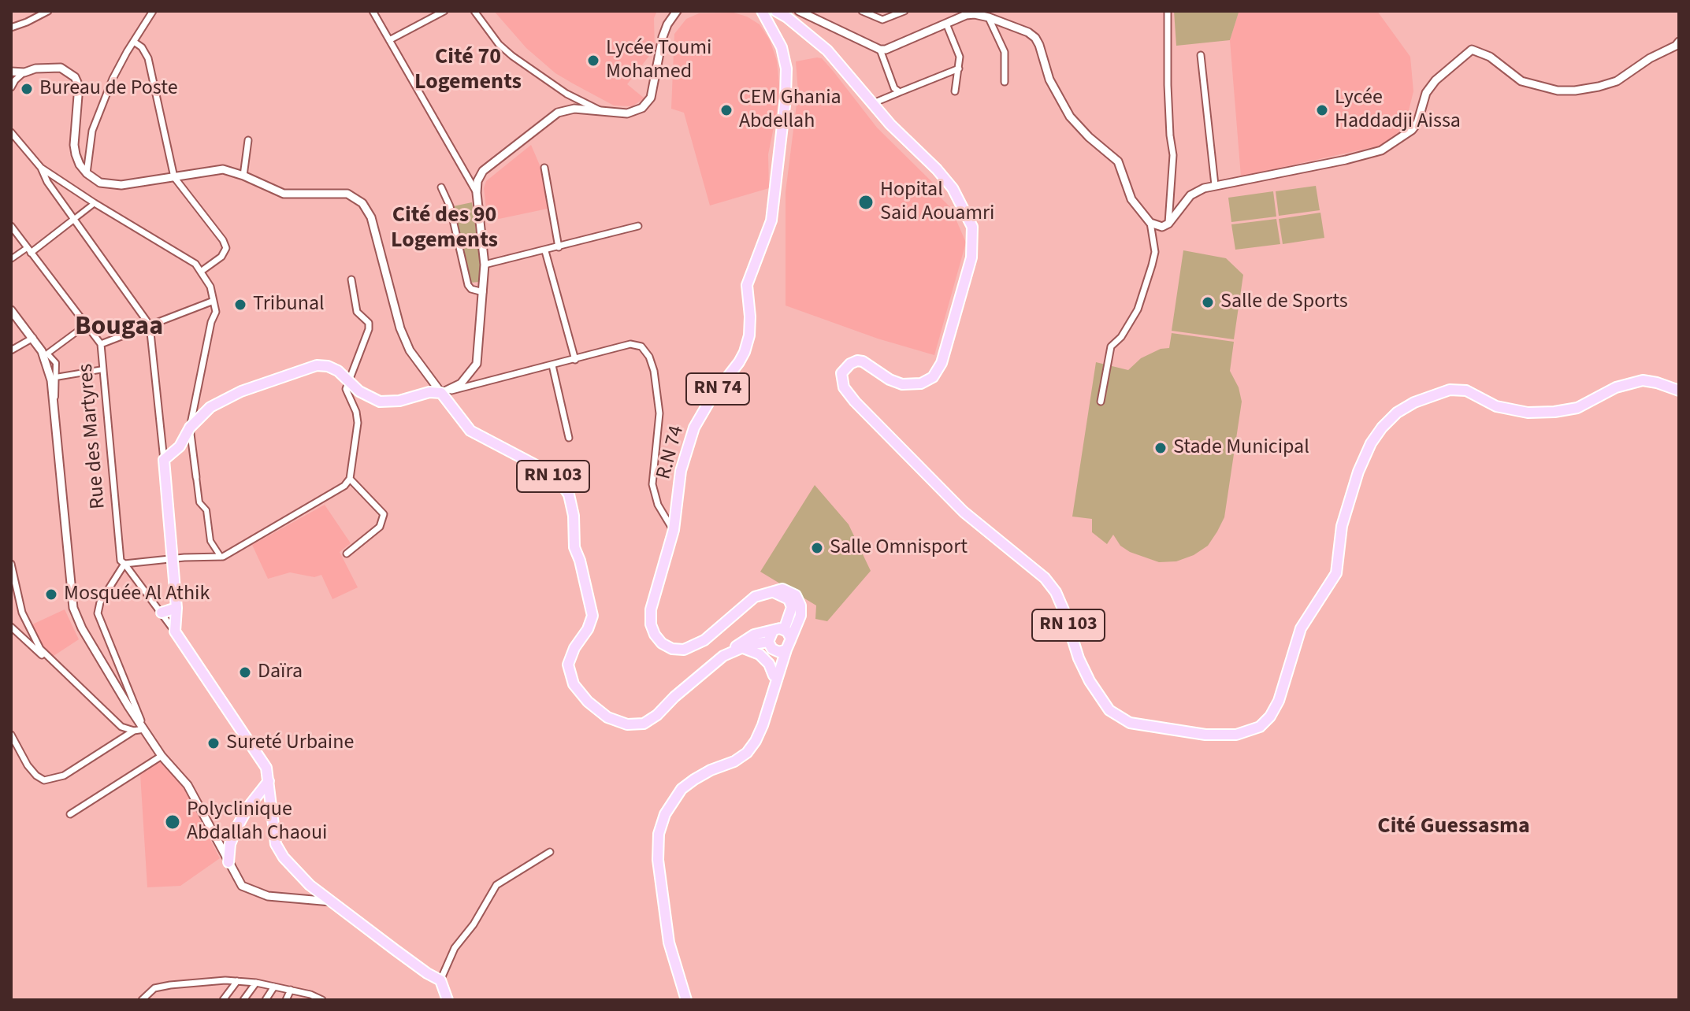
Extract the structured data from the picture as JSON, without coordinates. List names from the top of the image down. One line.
{"streets":{"main road":["RN 74","R.N 74","RN 103"],"street":["Rue des Martyres"]},"districts":["Cité 70 Logements","Cité des 90 Logements","Bougaa","Cité Guessasma"],"places":["Lycée Toumi Mohamed","Bureau de Poste","CEM Ghania Abdellah","Lycée Haddadji Aissa","Hopital Said Aouamri","Salle de Sports","Tribunal","Stade Municipal","Salle Omnisport","Mosquée Al Athik","Daïra","Sureté Urbaine","Polyclinique Abdallah Chaoui"]}
